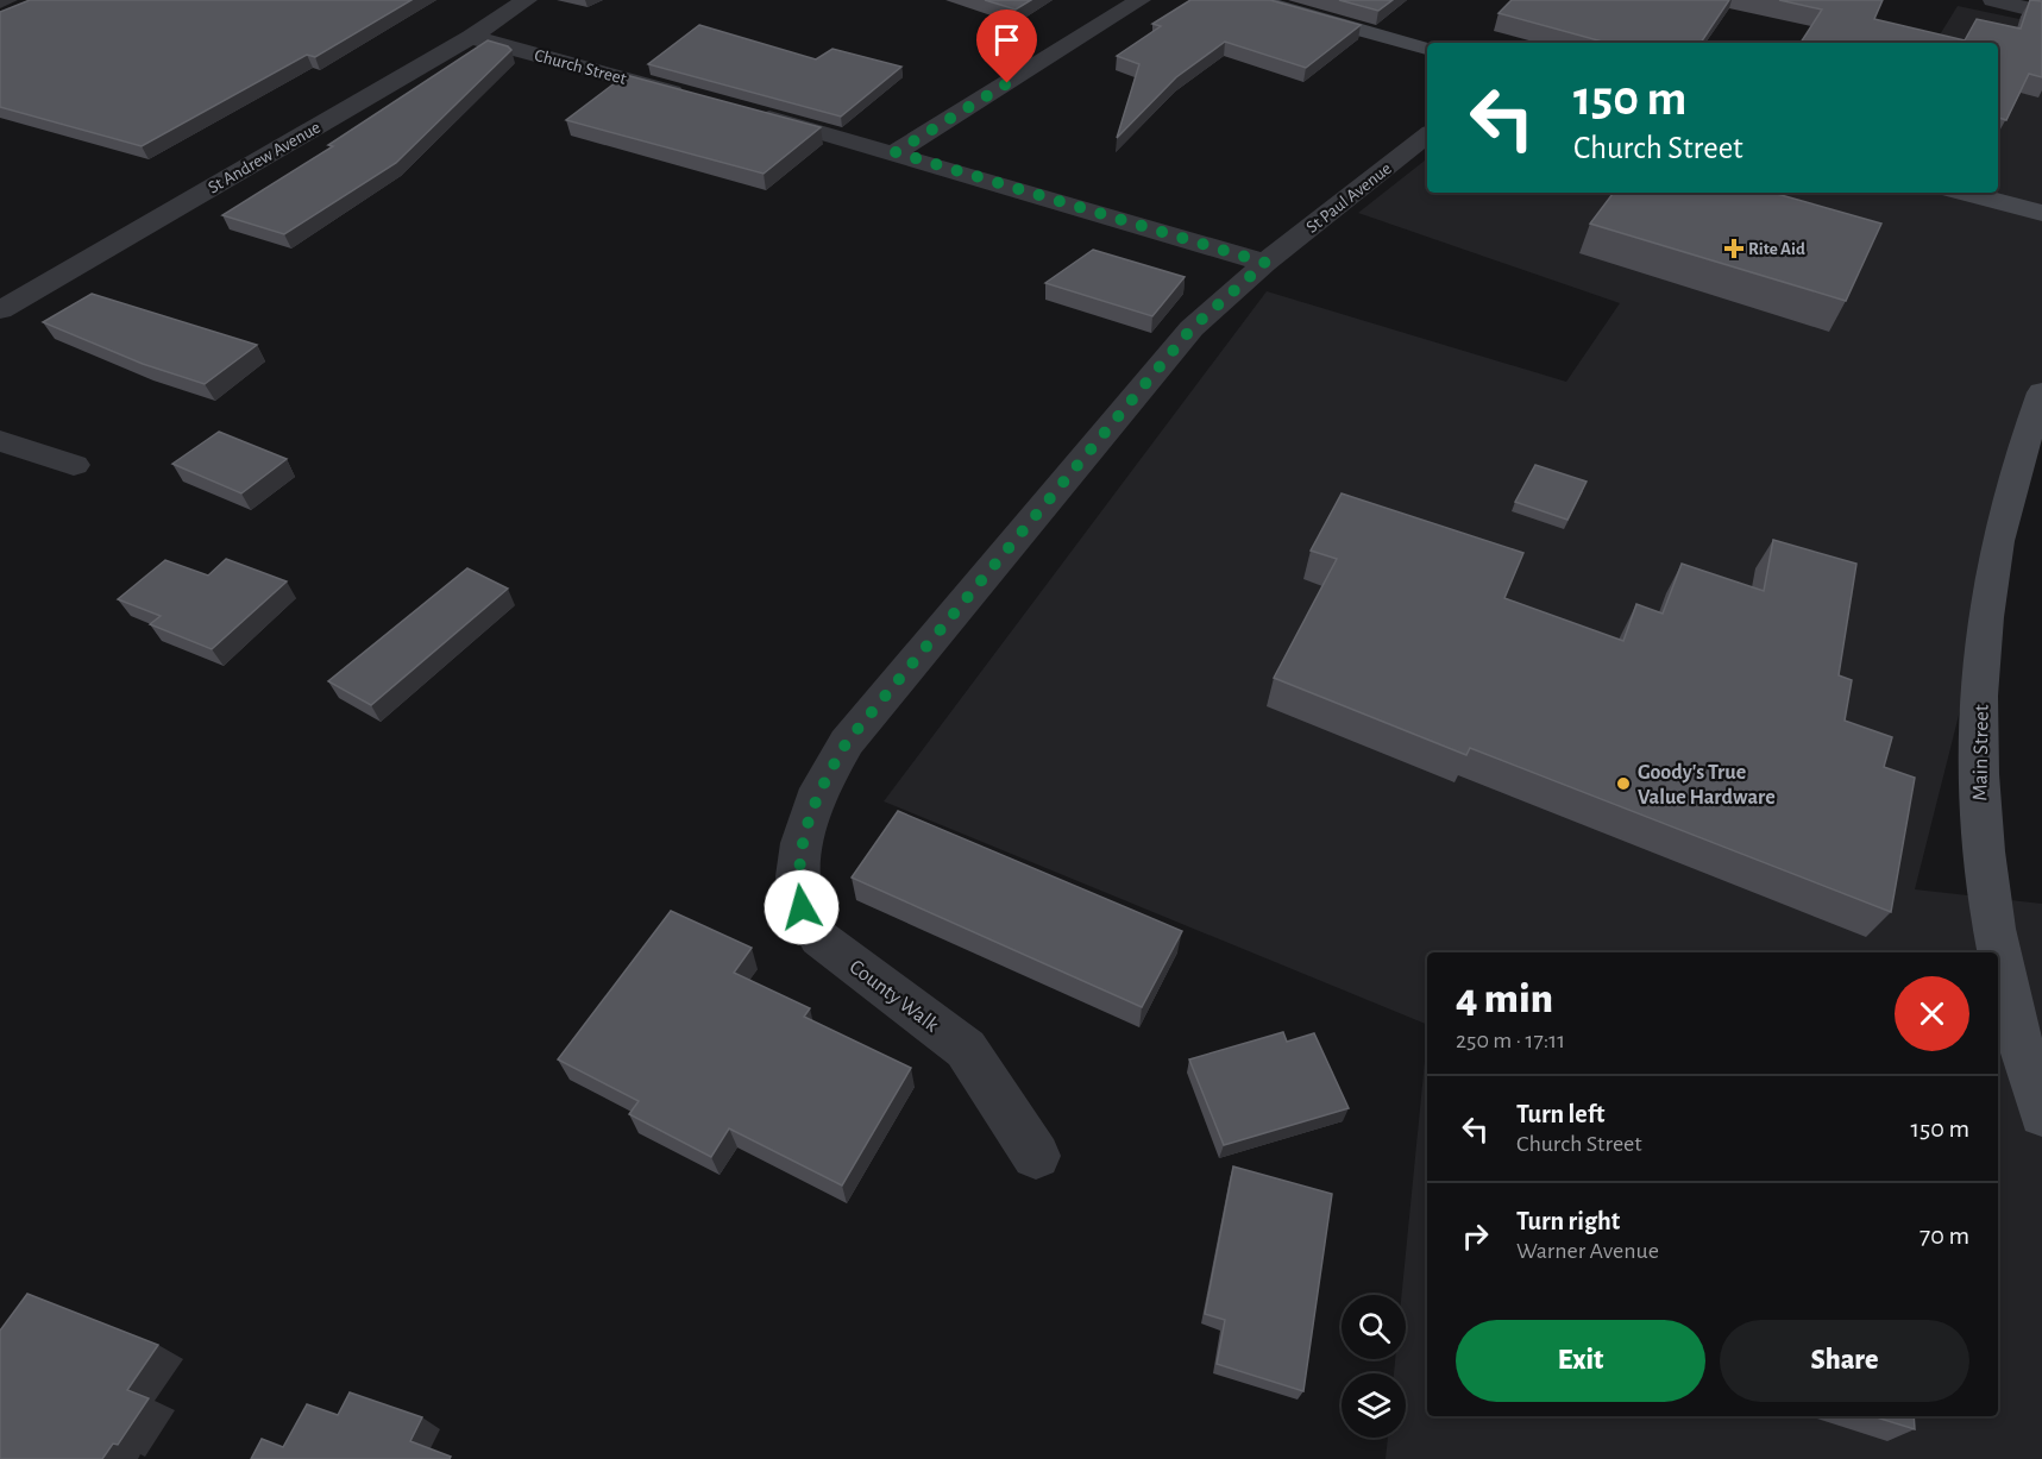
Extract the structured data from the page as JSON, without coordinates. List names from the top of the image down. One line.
{"streets":{"main road":["Main Street"],"street":["Church Street","St Andrew Avenue","St Paul Avenue","County Walk"]},"crossings":[["Church Street","St Andrew Avenue"],["St Paul Avenue","County Walk"]],"places":{"health":["Rite Aid"],"other":["Goody's True Value Hardware"]},"page":{"turn":["150 m","Church Street"],"heading":["4 min","250 m · 17:11"],"list":[{"name":"Turn left","note":"Church Street","value":"150 m"},{"name":"Turn right","note":"Warner Avenue","value":"70 m"}],"buttons":["Exit","Share"]}}
